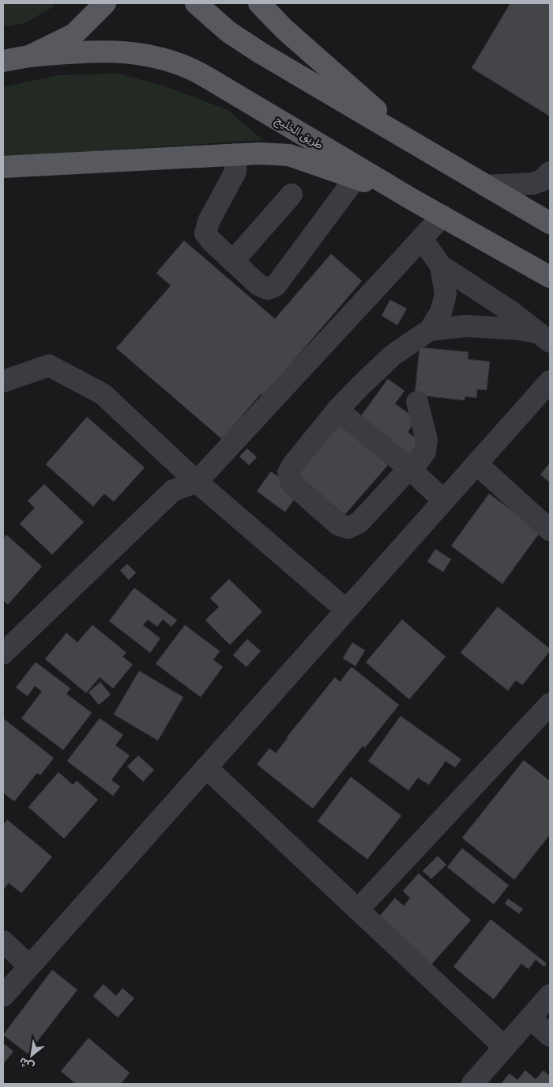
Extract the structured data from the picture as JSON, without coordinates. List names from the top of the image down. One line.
{"streets":{"main road":["طريق الخليج"]},"north":"bottom left"}
